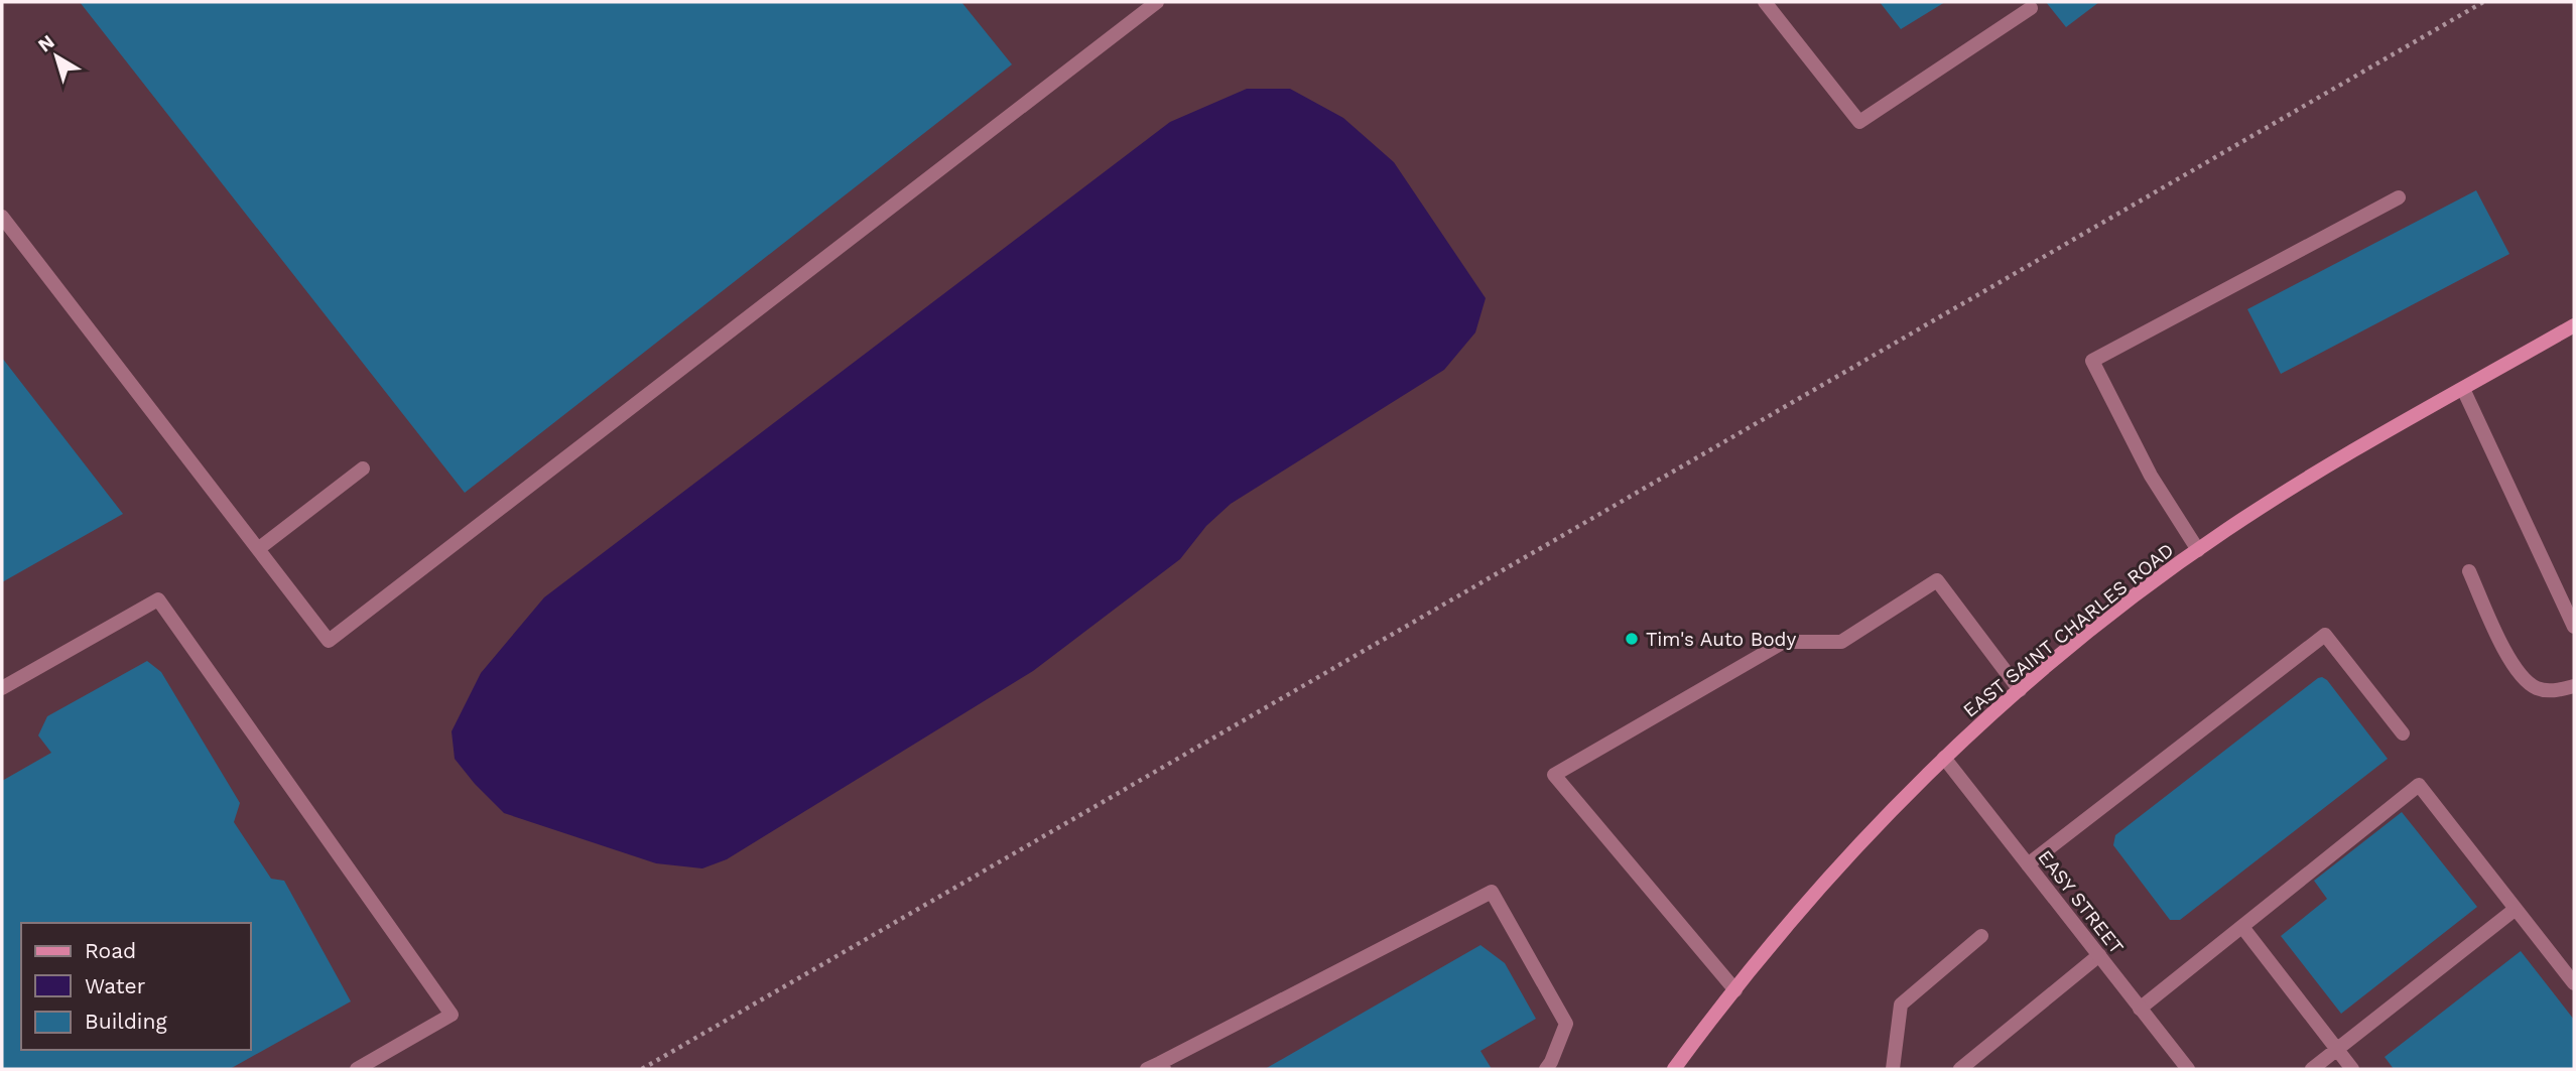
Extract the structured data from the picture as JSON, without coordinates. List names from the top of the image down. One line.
{"streets":{"street":["EAST SAINT CHARLES ROAD","EASY STREET"]},"crossings":[["EAST SAINT CHARLES ROAD","EASY STREET"]],"places":["Tim's Auto Body"],"legend":["Road","Water","Building"],"north":"top left"}
